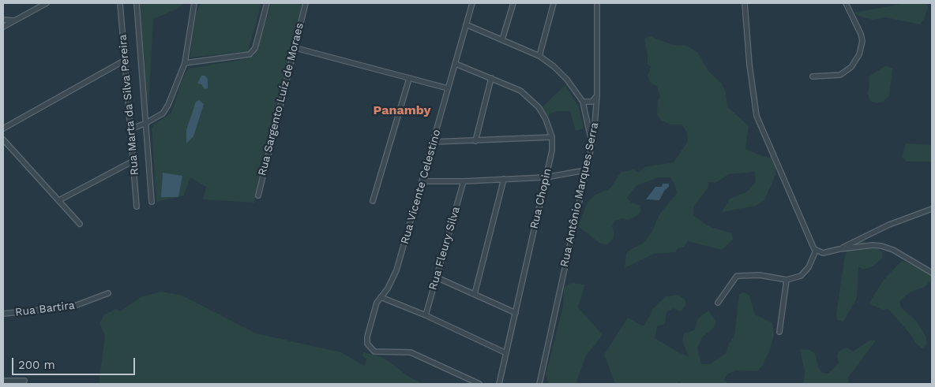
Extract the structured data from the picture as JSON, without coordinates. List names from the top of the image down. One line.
{"streets":{"street":["Rua Sargento Luíz de Moraes","Rua Marta da Silva Pereira","Rua Vicente Celestino","Rua Antônio Marques Serra","Rua Chopin","Rua Fleury Silva","Rua Bartira"]},"crossings":[["Rua Vicente Celestino","Rua Chopin"]],"districts":["Panamby"],"scale_bar":"200 m"}
